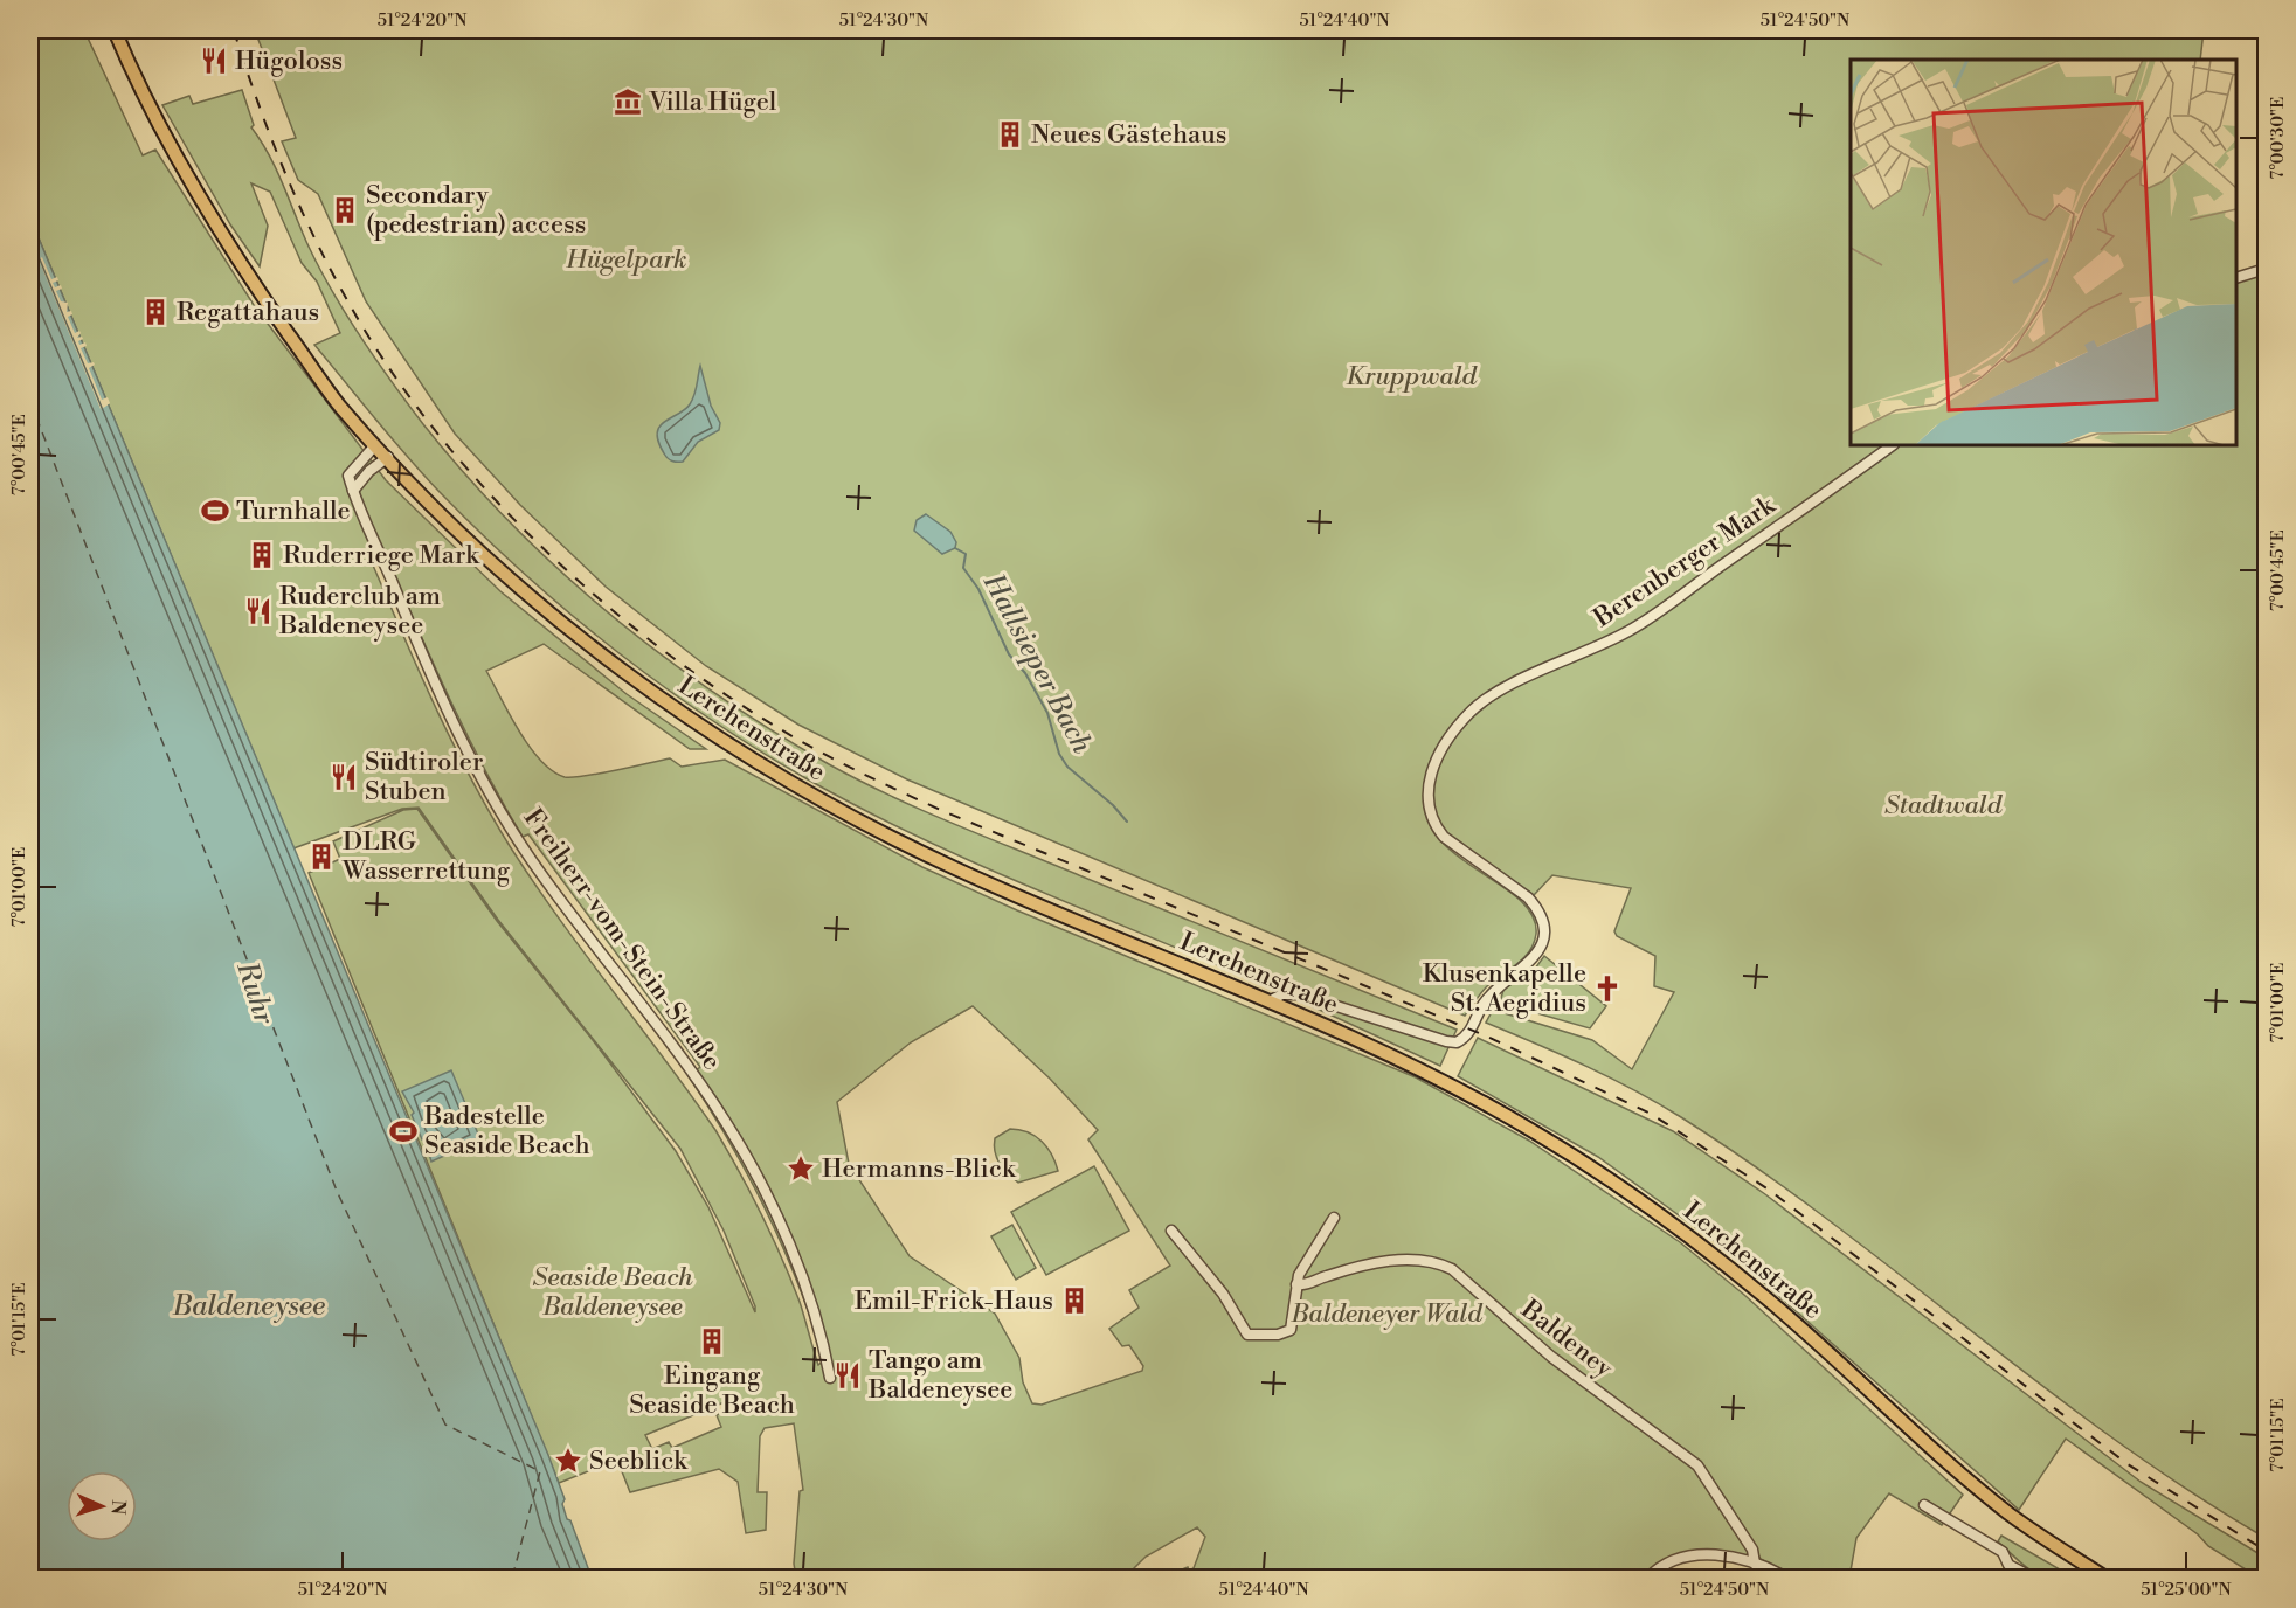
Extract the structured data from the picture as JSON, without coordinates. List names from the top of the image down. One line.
{"streets":{"main road":["Lerchenstraße"],"street":["Berenberger Mark","Freiherr-vom-Stein-Straße","Baldeney"]},"crossings":[["Berenberger Mark","Lerchenstraße"]],"water":["Hallsieper Bach","Ruhr","Baldeneysee"],"parks":["Hügelpark","Kruppwald","Stadtwald","Seaside Beach Baldeneysee","Baldeneyer Wald"],"places":{"restaurant":["Hügoloss","Ruderclub am Baldeneysee","Südtiroler Stuben","Tango am Baldeneysee"],"museum":["Villa Hügel"],"building":["Neues Gästehaus","Secondary (pedestrian) access","Regattahaus","Ruderriege Mark","DLRG Wasserrettung","Emil-Frick-Haus","Eingang Seaside Beach"],"sports":["Turnhalle","Badestelle Seaside Beach"],"church":["Klusenkapelle St. Aegidius"],"place":["Hermanns-Blick","Seeblick"]},"north":"right","coordinates":["51°24'20\"N","51°24'30\"N","51°24'40\"N","51°24'50\"N","7°00'30\"E","7°00'45\"E","7°01'00\"E","7°01'15\"E","51°25'00\"N"]}
